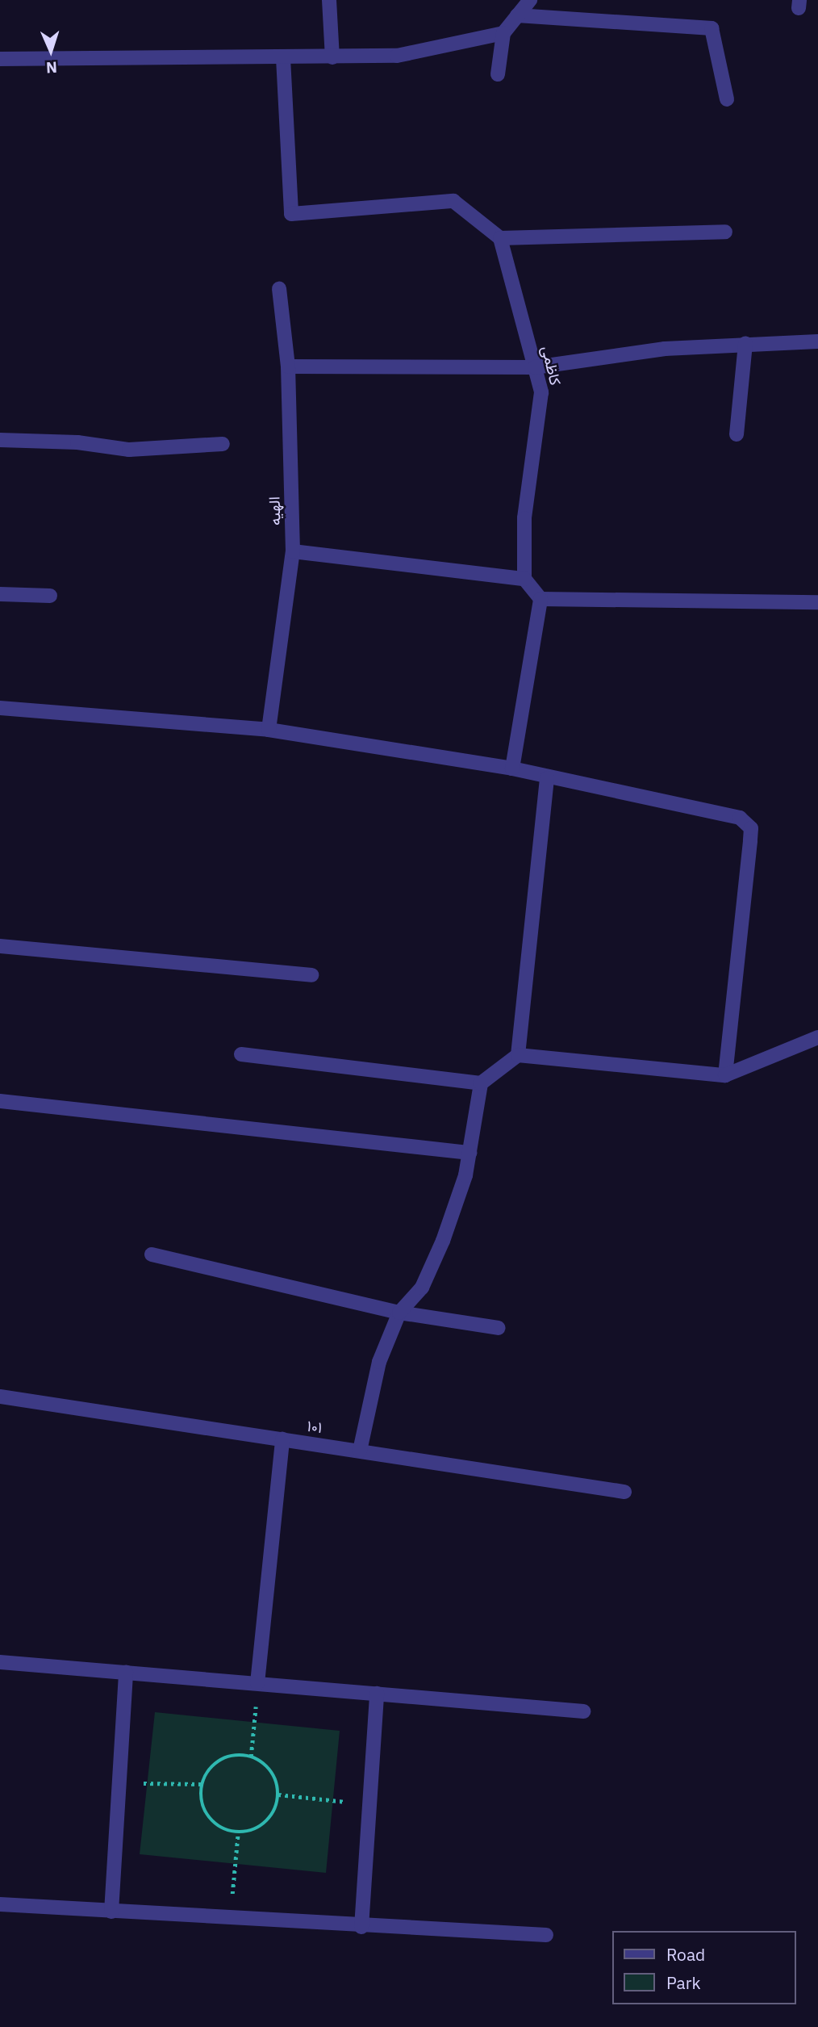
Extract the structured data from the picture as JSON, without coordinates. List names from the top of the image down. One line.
{"streets":{"street":["کاظمی","الهیه","۱۰۱"]},"legend":["Road","Park"],"north":"bottom"}
